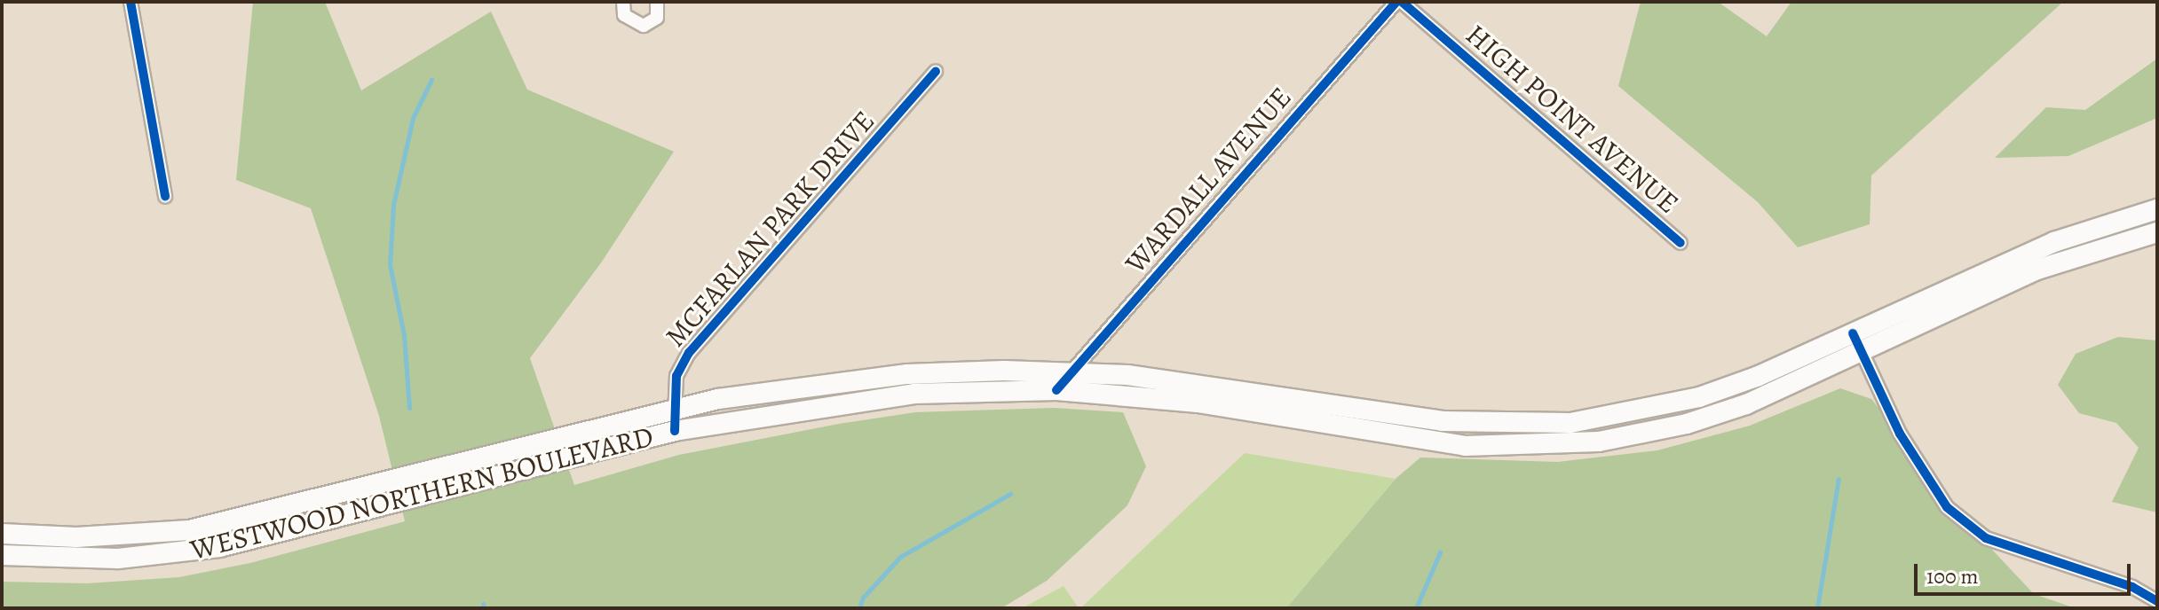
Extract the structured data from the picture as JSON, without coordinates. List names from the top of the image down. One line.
{"streets":{"main road":["WESTWOOD NORTHERN BOULEVARD"],"street":["HIGH POINT AVENUE","WARDALL AVENUE","MCFARLAN PARK DRIVE"]},"crossings":[["HIGH POINT AVENUE","WARDALL AVENUE"],["WARDALL AVENUE","WESTWOOD NORTHERN BOULEVARD"],["MCFARLAN PARK DRIVE","WESTWOOD NORTHERN BOULEVARD"]],"scale_bar":"100 m"}
